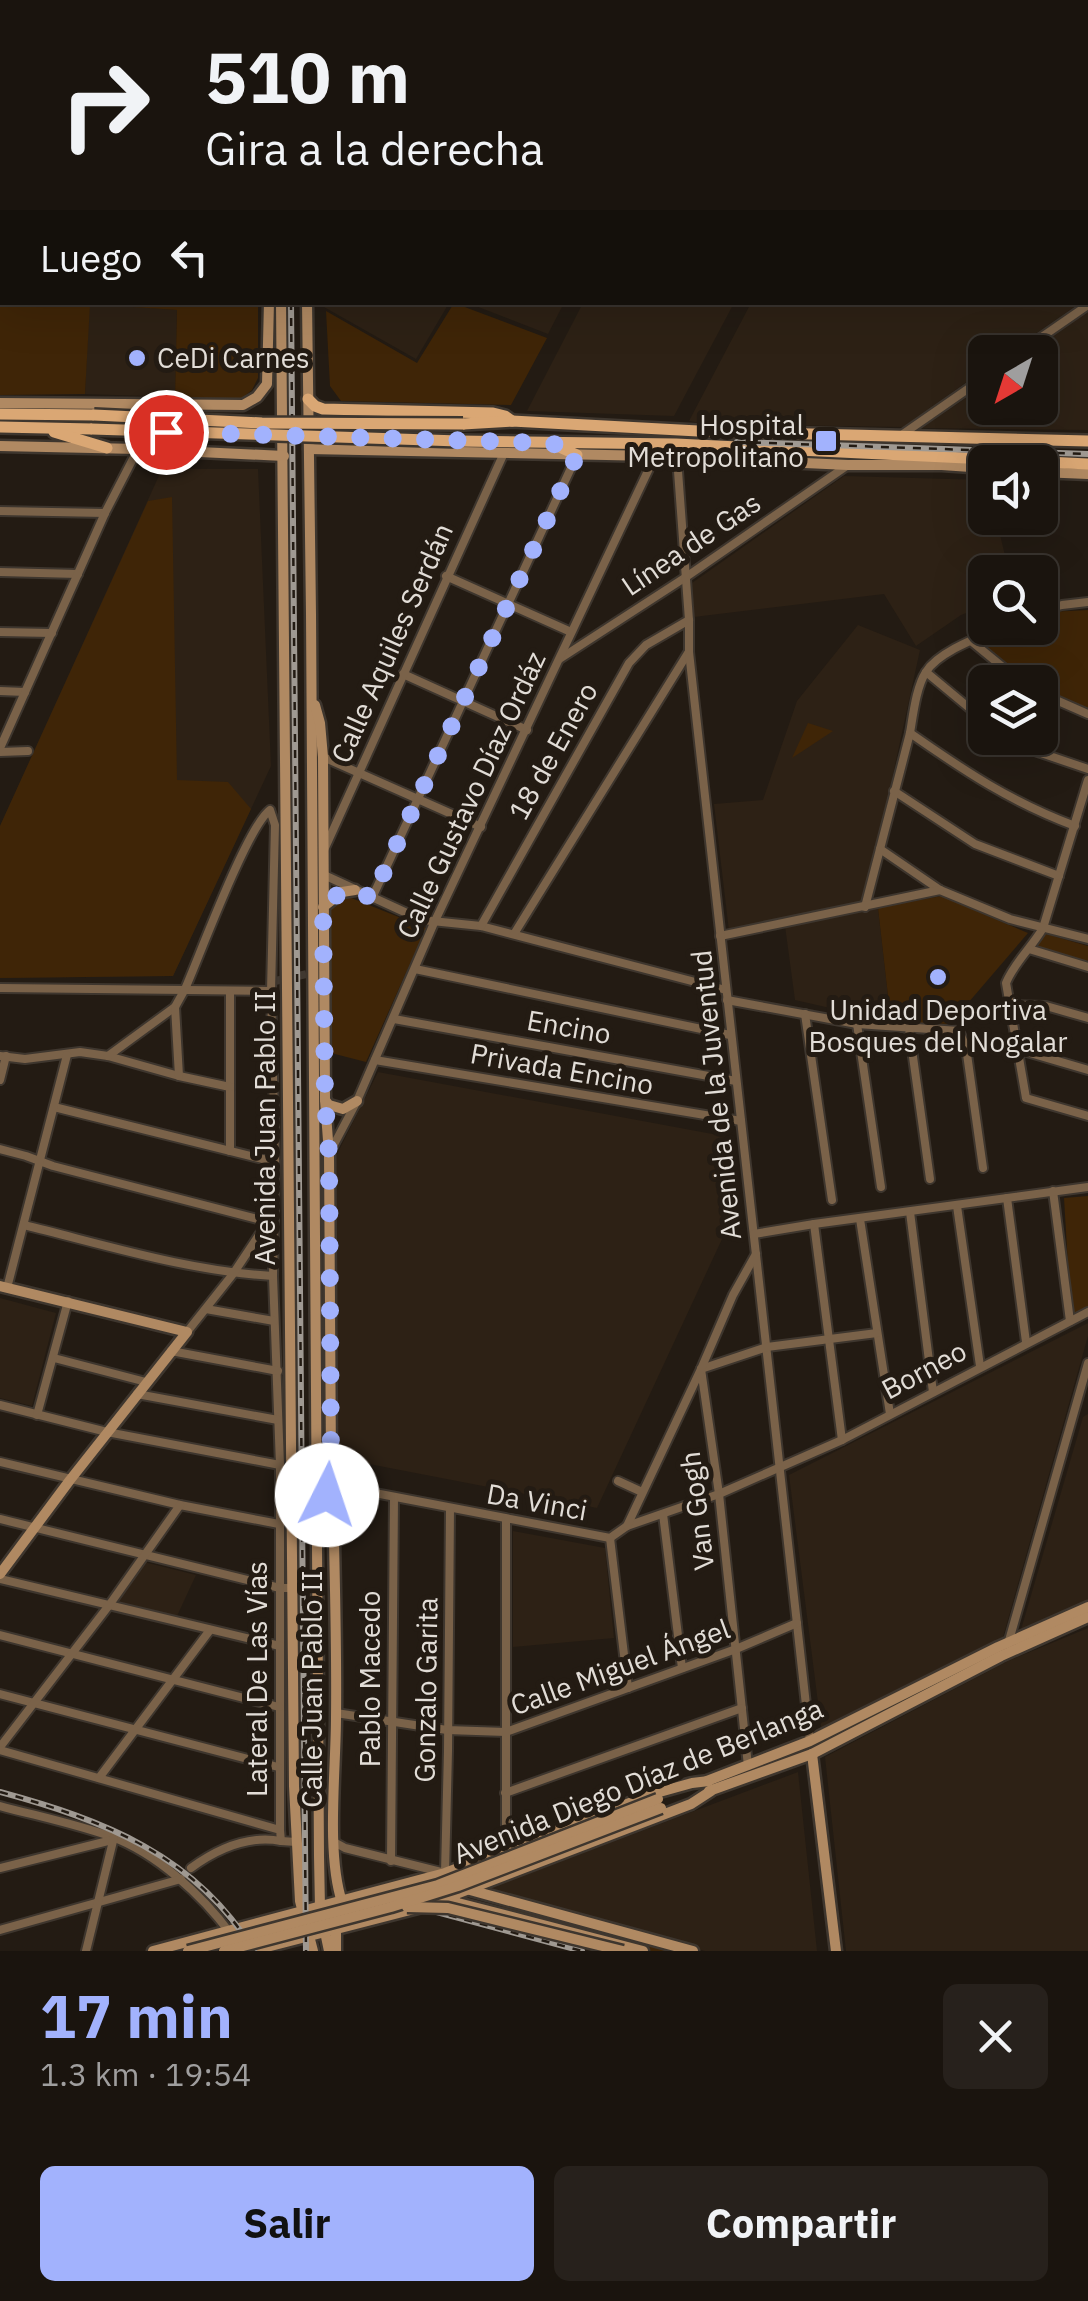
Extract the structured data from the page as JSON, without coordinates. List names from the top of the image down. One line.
{"streets":{"main road":["Avenida Juan Pablo II","Calle Juan Pablo II","Avenida Diego Díaz de Berlanga"],"street":["Línea de Gas","Calle Aquiles Serdán","18 de Enero","Calle Gustavo Díaz Ordáz","Encino","Privada Encino","Avenida de la Juventud","Borneo","Da Vinci","Van Gogh","Calle Miguel Ángel","Lateral De Las Vías","Pablo Macedo","Gonzalo Garita"]},"crossings":[["Línea de Gas","Calle Gustavo Díaz Ordáz"],["Línea de Gas","Avenida de la Juventud"],["Calle Aquiles Serdán","Calle Juan Pablo II"],["18 de Enero","Avenida de la Juventud"],["Calle Gustavo Díaz Ordáz","Encino"],["Calle Gustavo Díaz Ordáz","Privada Encino"],["Calle Gustavo Díaz Ordáz","Calle Juan Pablo II"],["Encino","Avenida de la Juventud"],["Privada Encino","Avenida de la Juventud"],["Avenida de la Juventud","Borneo"],["Avenida de la Juventud","Da Vinci"],["Avenida de la Juventud","Calle Miguel Ángel"],["Avenida de la Juventud","Avenida Diego Díaz de Berlanga"],["Avenida Juan Pablo II","Lateral De Las Vías"],["Avenida Juan Pablo II","Calle Juan Pablo II"],["Borneo","Da Vinci"],["Da Vinci","Van Gogh"],["Da Vinci","Pablo Macedo"],["Da Vinci","Calle Juan Pablo II"],["Da Vinci","Gonzalo Garita"],["Van Gogh","Calle Miguel Ángel"],["Van Gogh","Avenida Diego Díaz de Berlanga"],["Calle Miguel Ángel","Pablo Macedo"],["Calle Miguel Ángel","Calle Juan Pablo II"],["Calle Miguel Ángel","Gonzalo Garita"]],"places":{"other":["CeDi Carnes","Unidad Deportiva Bosques del Nogalar"],"transit":["Hospital Metropolitano"]},"north":"bottom left","page":{"turn":["510 m","Gira a la derecha"],"then":"Luego","heading":["17 min","1.3 km · 19:54"],"buttons":["Salir","Compartir"]}}
